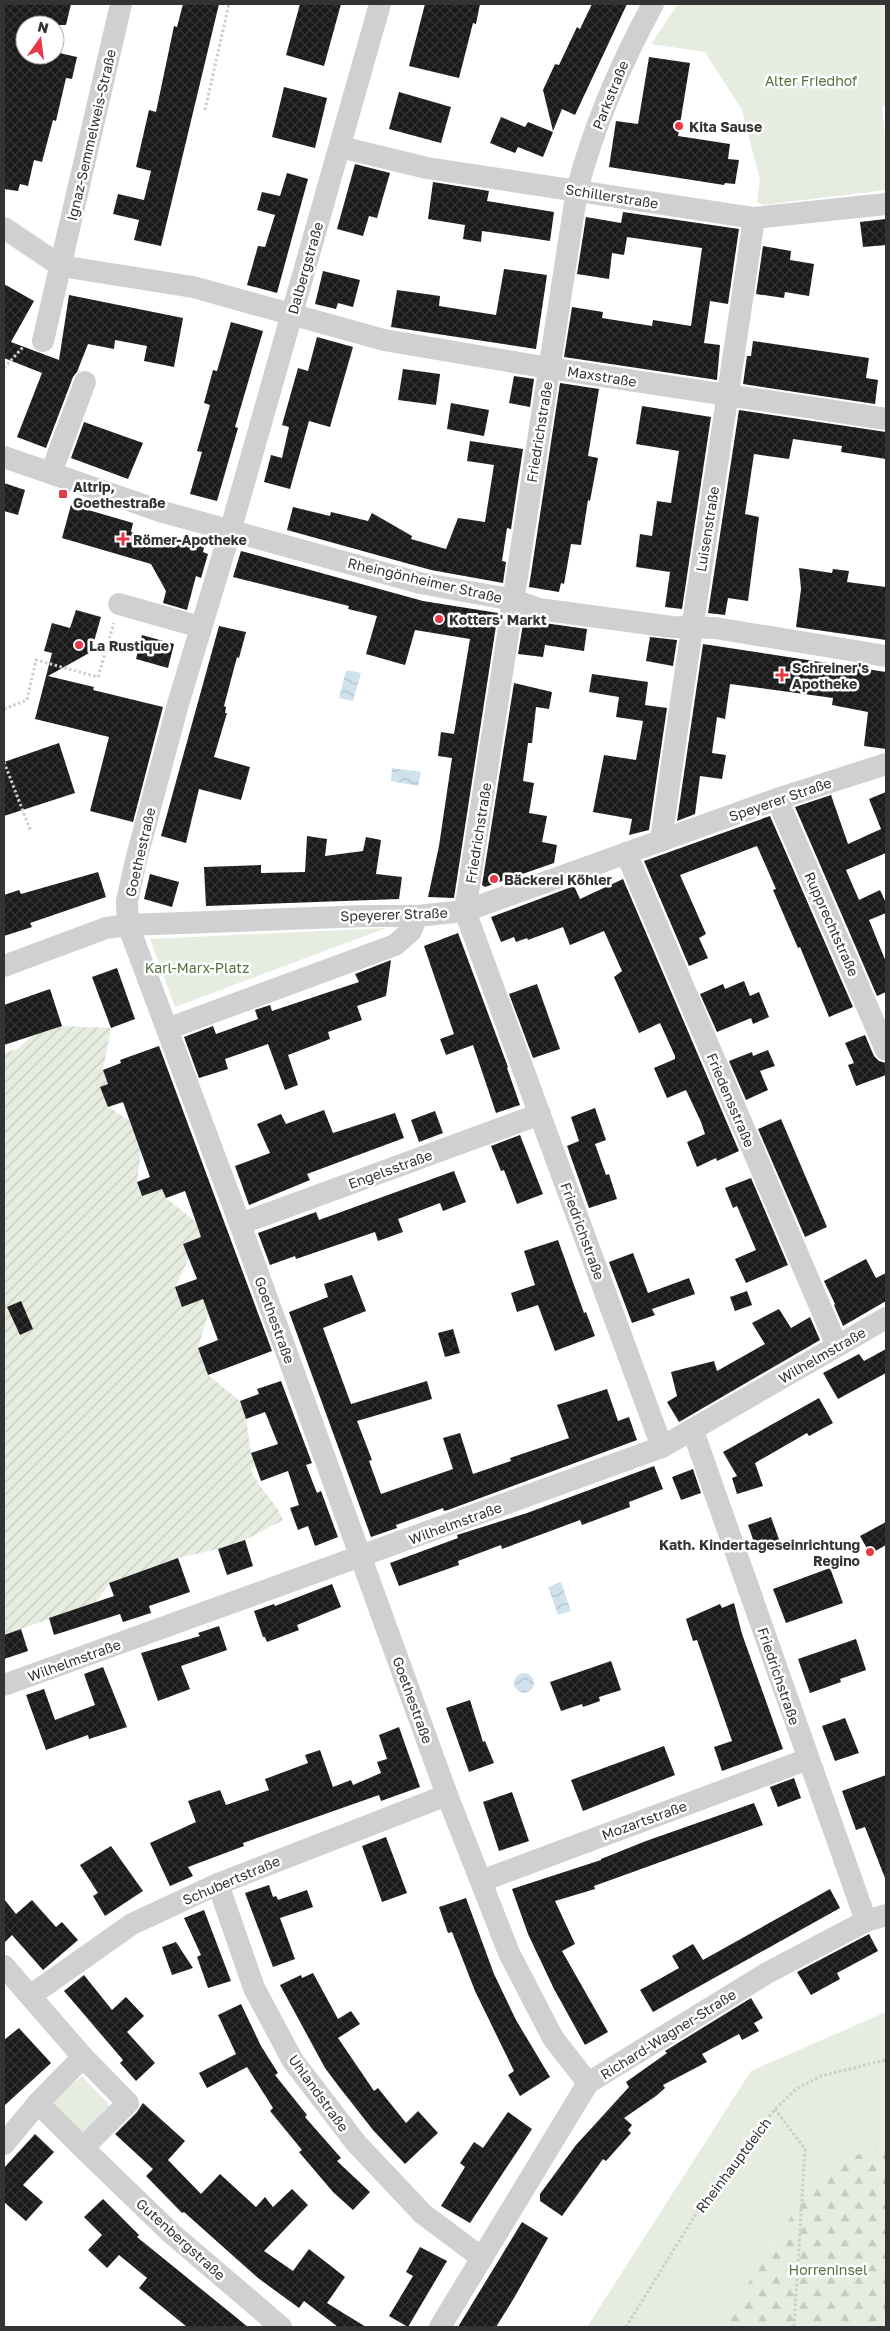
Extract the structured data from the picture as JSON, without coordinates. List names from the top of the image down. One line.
{"streets":{"street":["Parkstraße","Ignaz-Semmelweis-Straße","Schillerstraße","Dalbergstraße","Maxstraße","Friedrichstraße","Luisenstraße","Rheingönheimer Straße","Speyerer Straße","Goethestraße","Rupprechtstraße","Friedensstraße","Engelsstraße","Wilhelmstraße","Mozartstraße","Schubertstraße","Richard-Wagner-Straße","Uhlandstraße","Gutenbergstraße"],"path":["Rheinhauptdeich"]},"crossings":[["Parkstraße","Schillerstraße"],["Parkstraße","Friedrichstraße"],["Ignaz-Semmelweis-Straße","Maxstraße"],["Schillerstraße","Dalbergstraße"],["Schillerstraße","Friedrichstraße"],["Schillerstraße","Luisenstraße"],["Dalbergstraße","Maxstraße"],["Dalbergstraße","Rheingönheimer Straße"],["Dalbergstraße","Goethestraße"],["Maxstraße","Friedrichstraße"],["Maxstraße","Luisenstraße"],["Friedrichstraße","Rheingönheimer Straße"],["Friedrichstraße","Speyerer Straße"],["Friedrichstraße","Engelsstraße"],["Friedrichstraße","Wilhelmstraße"],["Friedrichstraße","Mozartstraße"],["Friedrichstraße","Richard-Wagner-Straße"],["Luisenstraße","Rheingönheimer Straße"],["Luisenstraße","Speyerer Straße"],["Rheingönheimer Straße","Goethestraße"],["Speyerer Straße","Goethestraße"],["Speyerer Straße","Rupprechtstraße"],["Speyerer Straße","Friedensstraße"],["Goethestraße","Engelsstraße"],["Goethestraße","Wilhelmstraße"],["Goethestraße","Mozartstraße"],["Goethestraße","Schubertstraße"],["Goethestraße","Richard-Wagner-Straße"],["Friedensstraße","Wilhelmstraße"],["Schubertstraße","Uhlandstraße"],["Richard-Wagner-Straße","Uhlandstraße"]],"parks":["Alter Friedhof","Karl-Marx-Platz","Horreninsel"],"places":{"other":["Kita Sause","Kotters' Markt","La Rustique","Bäckerei Köhler","Kath. Kindertageseinrichtung Regino"],"transit":["Altrip, Goethestraße"],"health":["Römer-Apotheke","Schreiner's Apotheke"]},"north":"top"}
